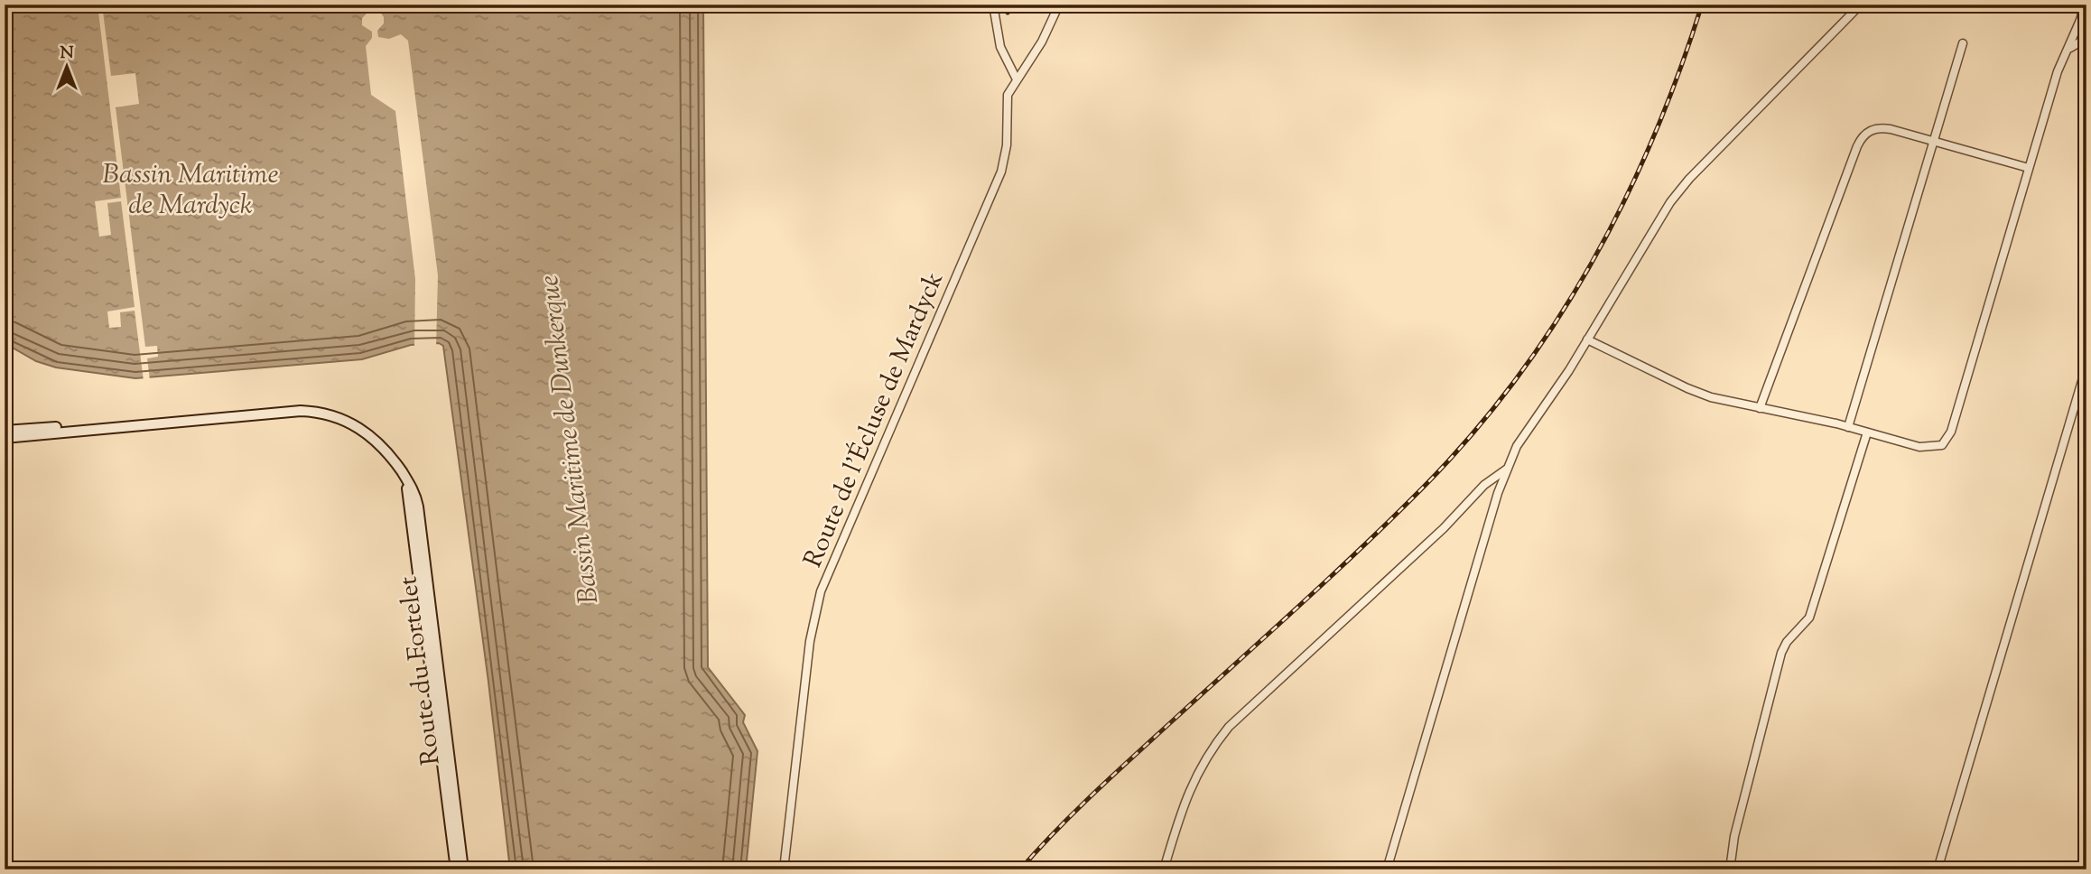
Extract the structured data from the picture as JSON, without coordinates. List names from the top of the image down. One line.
{"streets":{"main road":["Route du Fortelet"],"street":["Route de l'Écluse de Mardyck"]},"water":["Bassin Maritime de Mardyck","Bassin Maritime de Dunkerque"],"north":"top"}
